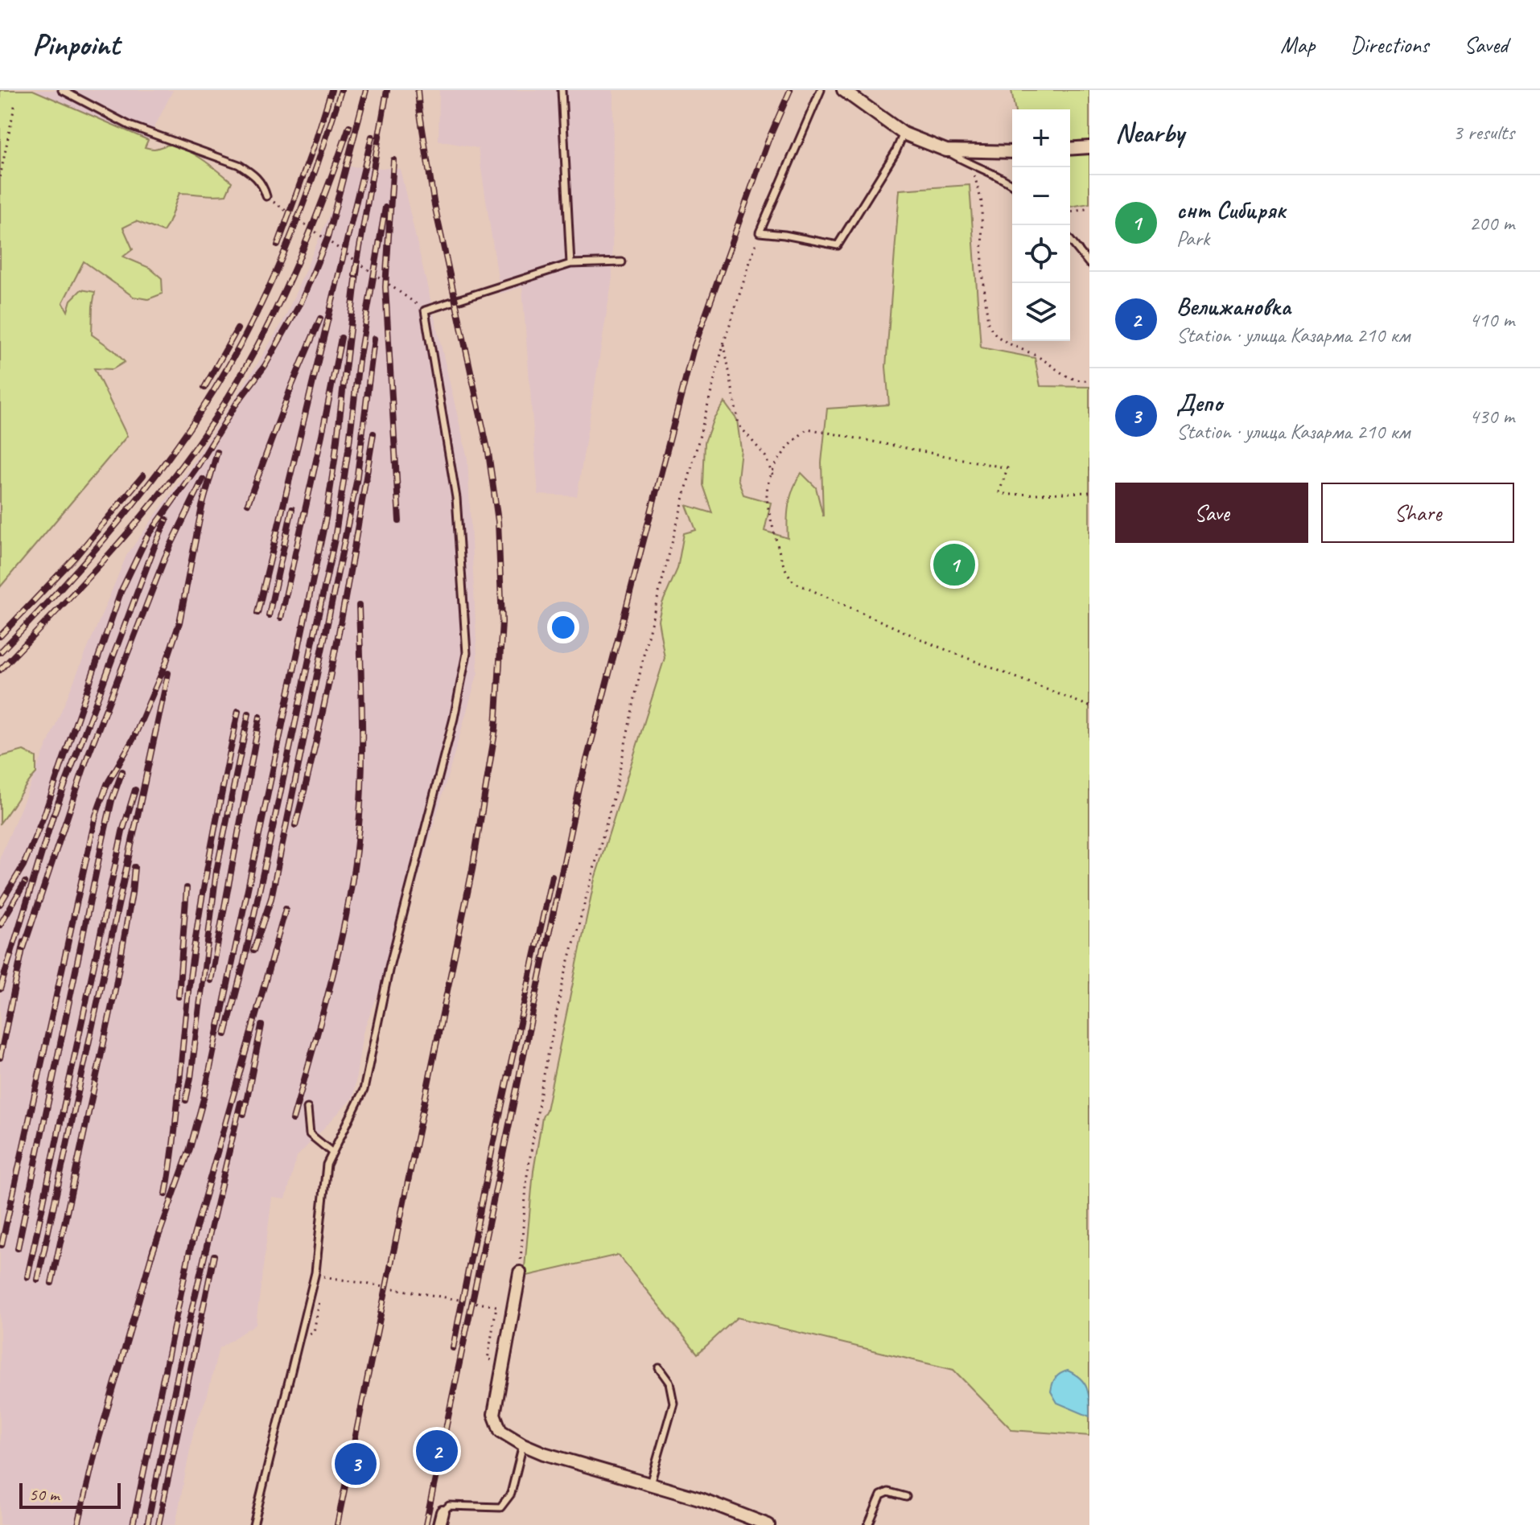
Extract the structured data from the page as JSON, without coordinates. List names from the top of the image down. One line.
{"scale_bar":"50 m","page":{"header":"Pinpoint","nav":["Map","Directions","Saved"],"heading":["Nearby","3 results"],"map_buttons":["+","−"],"list":[{"mark":"1","name":"снт Сибиряк","note":"Park","value":"200 m"},{"mark":"2","name":"Велижановка","note":"Station · улица Казарма 210 км","value":"410 m"},{"mark":"3","name":"Депо","note":"Station · улица Казарма 210 км","value":"430 m"}],"buttons":["Save","Share"],"pins":["1","2","3"],"scale":"50 m"}}
